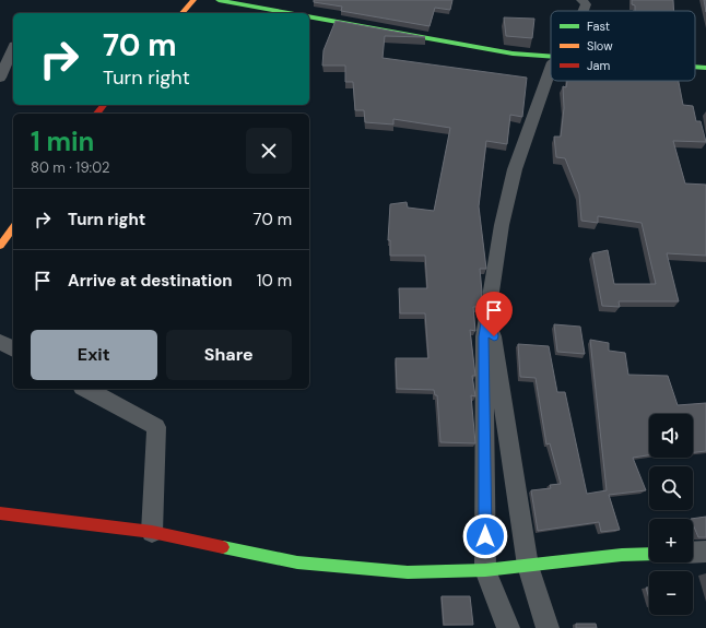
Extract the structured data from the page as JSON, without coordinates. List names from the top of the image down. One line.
{"legend":["Fast","Slow","Jam"],"page":{"turn":["70 m","Turn right"],"heading":["1 min","80 m · 19:02"],"list":[{"name":"Turn right","value":"70 m"},{"name":"Arrive at destination","value":"10 m"}],"buttons":["Exit","Share"],"map_buttons":["+","−"]}}
